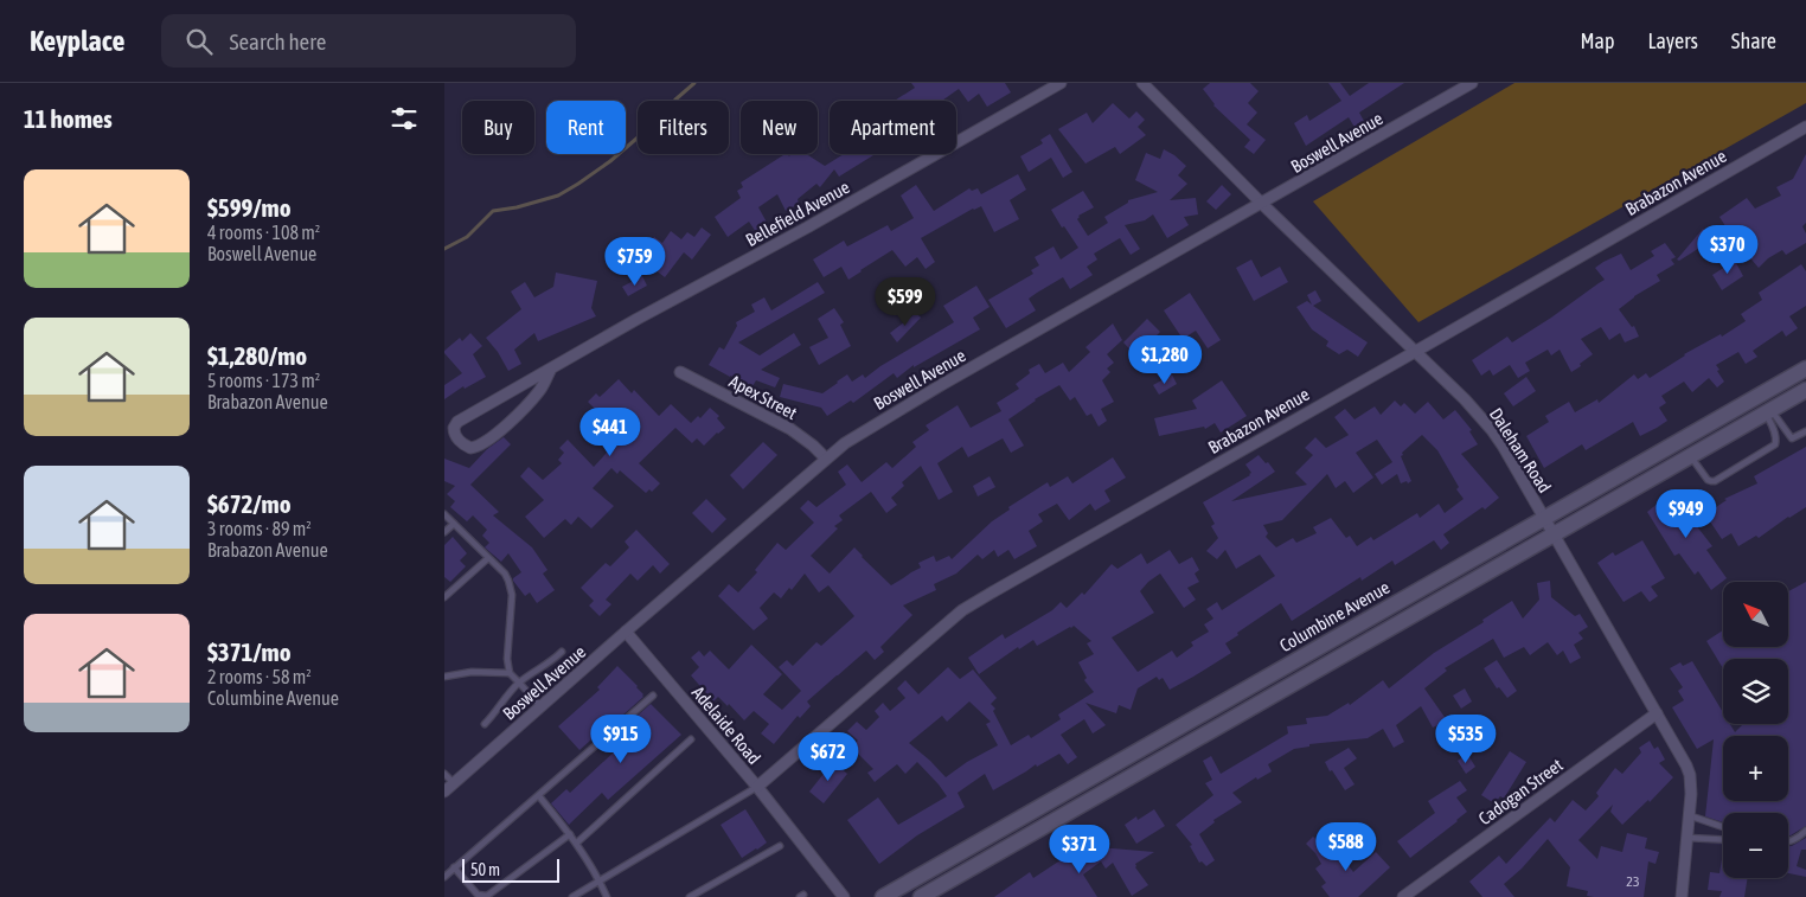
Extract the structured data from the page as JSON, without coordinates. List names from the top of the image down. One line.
{"streets":{"main road":["Columbine Avenue"],"street":["Boswell Avenue","Brabazon Avenue","Bellefield Avenue","Apex Street","Daleham Road","Adelaide Road","Cadogan Street"]},"crossings":[["Boswell Avenue","Apex Street"],["Boswell Avenue","Daleham Road"],["Boswell Avenue","Adelaide Road"],["Brabazon Avenue","Daleham Road"],["Brabazon Avenue","Adelaide Road"],["Daleham Road","Columbine Avenue"],["Daleham Road","Cadogan Street"]],"house_numbers":["23"],"scale_bar":"50 m","north":"top left","page":{"header":"Keyplace","search":"Search here","nav":["Map","Layers","Share"],"heading":"11 homes","chip":["Buy","Rent","Filters","New","Apartment"],"list":[{"name":"$599/mo","note":"4 rooms · 108 m² · Boswell Avenue"},{"name":"$1,280/mo","note":"5 rooms · 173 m² · Brabazon Avenue"},{"name":"$672/mo","note":"3 rooms · 89 m² · Brabazon Avenue"},{"name":"$371/mo","note":"2 rooms · 58 m² · Columbine Avenue"}],"price":["$370","$759","$599","$1,280","$441","$949","$915","$535","$672","$588","$371"],"map_buttons":["+","−"],"scale":"50 m"}}
